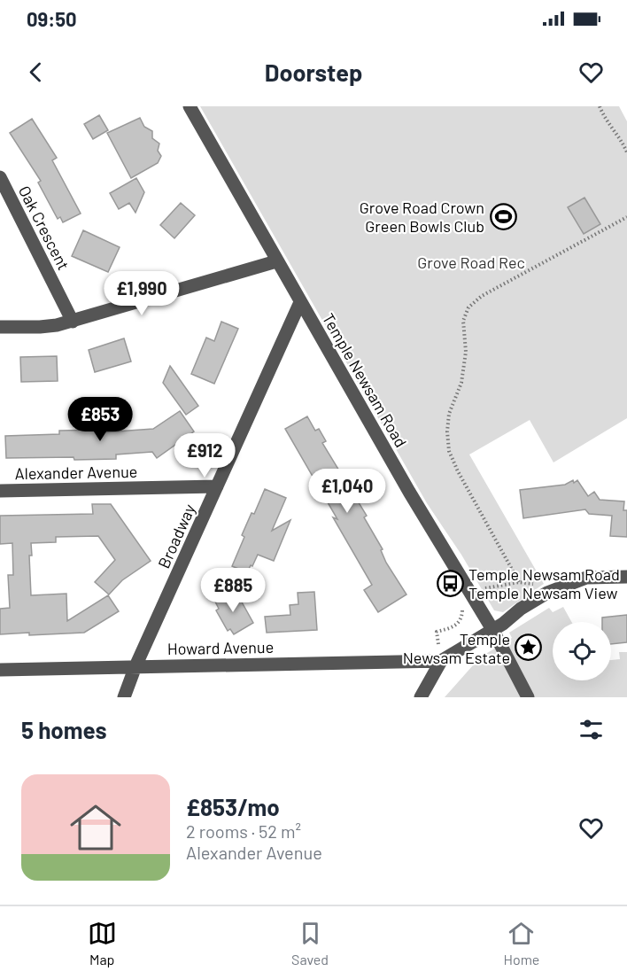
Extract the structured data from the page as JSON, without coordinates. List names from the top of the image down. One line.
{"streets":{"street":["Oak Crescent","Temple Newsam Road","Alexander Avenue","Broadway","Howard Avenue"]},"crossings":[["Temple Newsam Road","Broadway"],["Alexander Avenue","Broadway"],["Broadway","Howard Avenue"]],"parks":["Grove Road Rec"],"places":{"sports":["Grove Road Crown Green Bowls Club"],"bus stop":["Temple Newsam Road Temple Newsam View"],"place":["Temple Newsam Estate"]},"page":{"status":"09:50","header":"Doorstep","price":["£1,990","£853","£912","£1,040","£885"],"heading":"5 homes","list":[{"name":"£853/mo","note":"2 rooms · 52 m² · Alexander Avenue"}],"tabs":["Map","Saved","Home"]}}
